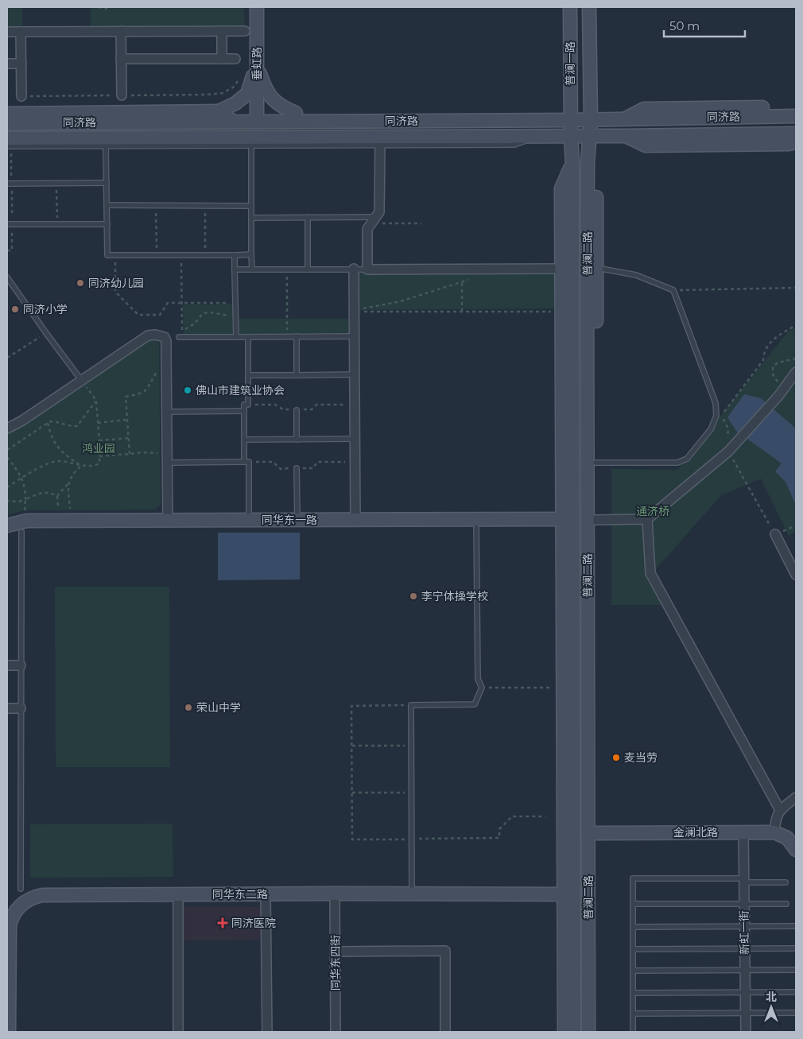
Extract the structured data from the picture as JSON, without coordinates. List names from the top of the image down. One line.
{"streets":{"main road":["垂虹路","普澜一路","同济路","普澜二路","同华东一路","金澜北路","同华东二路"],"street":["新虹一街","同华东四街"]},"crossings":[["垂虹路","同济路"],["普澜一路","同济路"],["普澜一路","普澜二路"],["同济路","普澜二路"],["普澜二路","同华东一路"],["普澜二路","金澜北路"],["普澜二路","同华东二路"],["金澜北路","新虹一街"],["同华东二路","同华东四街"]],"parks":["鸿业园","通济桥"],"places":{"other":["同济幼儿园","同济小学","佛山市建筑业协会","李宁体操学校","荣山中学","麦当劳"],"health":["同济医院"]},"scale_bar":"50 m","north":"top"}
